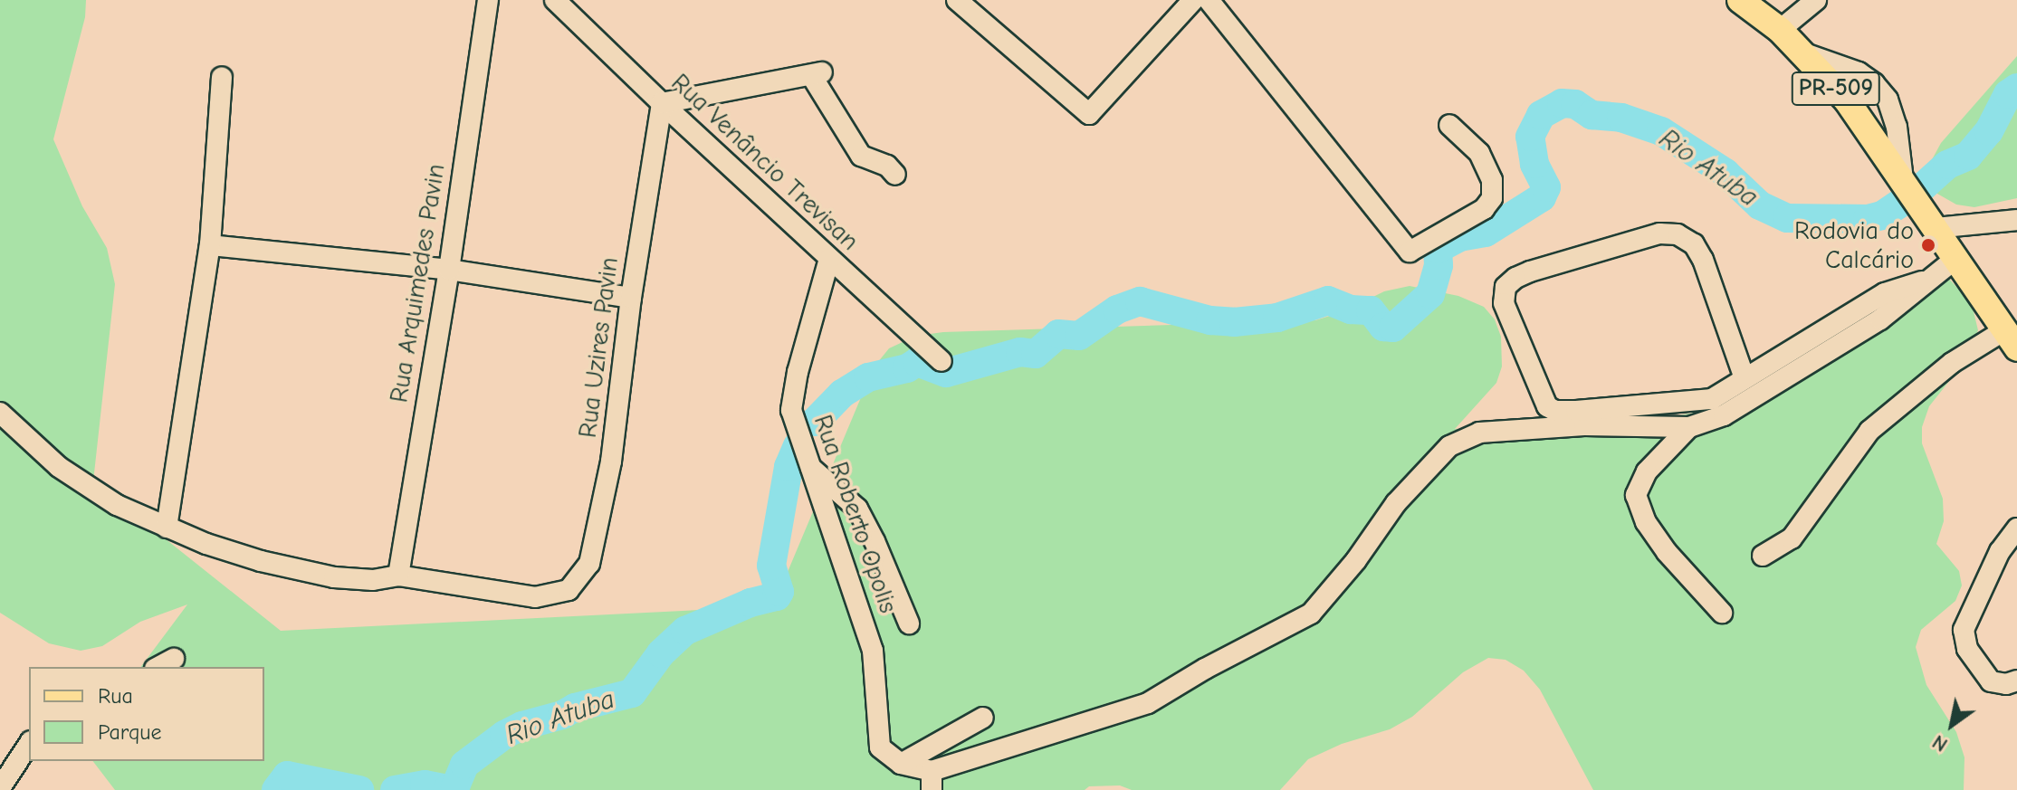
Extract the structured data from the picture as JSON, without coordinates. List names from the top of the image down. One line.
{"streets":{"main road":["PR-509"],"street":["Rua Venâncio Trevisan","Rua Arquimedes Pavin","Rua Uzires Pavin","Rua Roberto Opolis"]},"crossings":[["Rua Venâncio Trevisan","Rua Uzires Pavin"],["Rua Venâncio Trevisan","Rua Roberto Opolis"],["Rua Arquimedes Pavin","Rua Uzires Pavin"]],"water":["Rio Atuba"],"places":["Rodovia do Calcário"],"legend":["Rua","Parque"],"north":"bottom left"}
